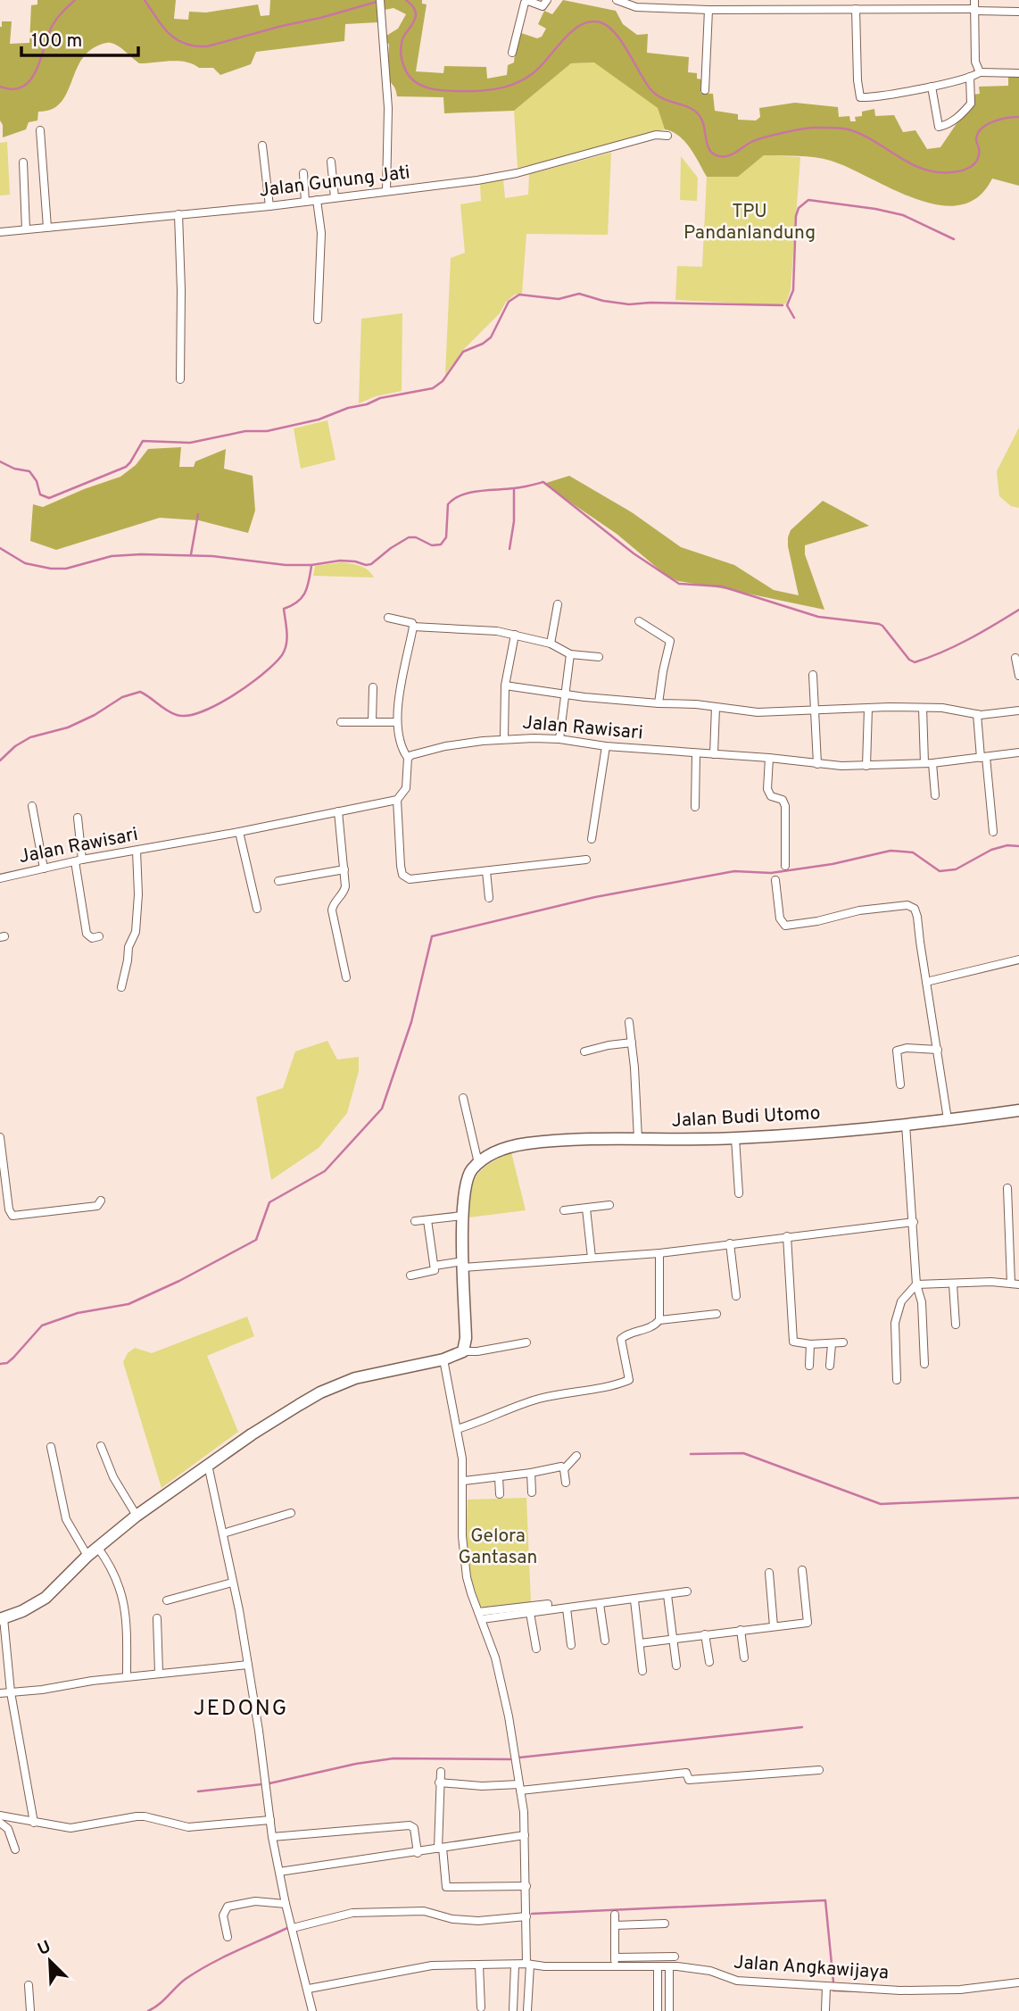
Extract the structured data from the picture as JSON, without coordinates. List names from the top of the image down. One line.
{"streets":{"street":["Jalan Gunung Jati","Jalan Rawisari","Jalan Budi Utomo","Jalan Angkawijaya"]},"districts":["JEDONG"],"parks":["TPU Pandanlandung","Gelora Gantasan"],"scale_bar":"100 m","north":"top left"}
